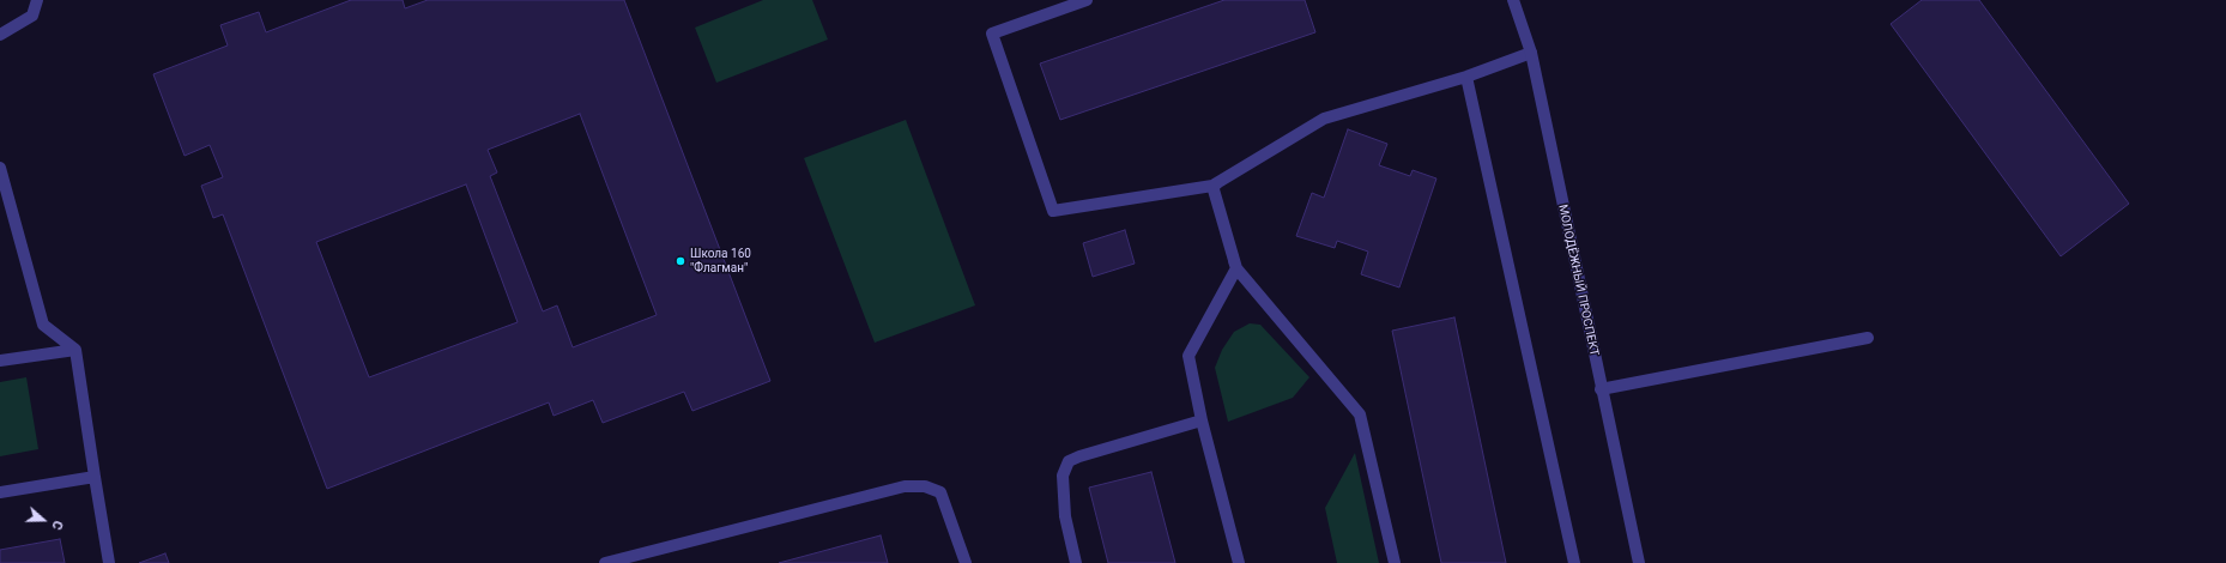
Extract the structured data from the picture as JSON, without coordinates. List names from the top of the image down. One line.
{"streets":{"street":["МОЛОДЁЖНЫЙ ПРОСПЕКТ"]},"places":["Школа 160 \"Флагман\""],"north":"right"}
